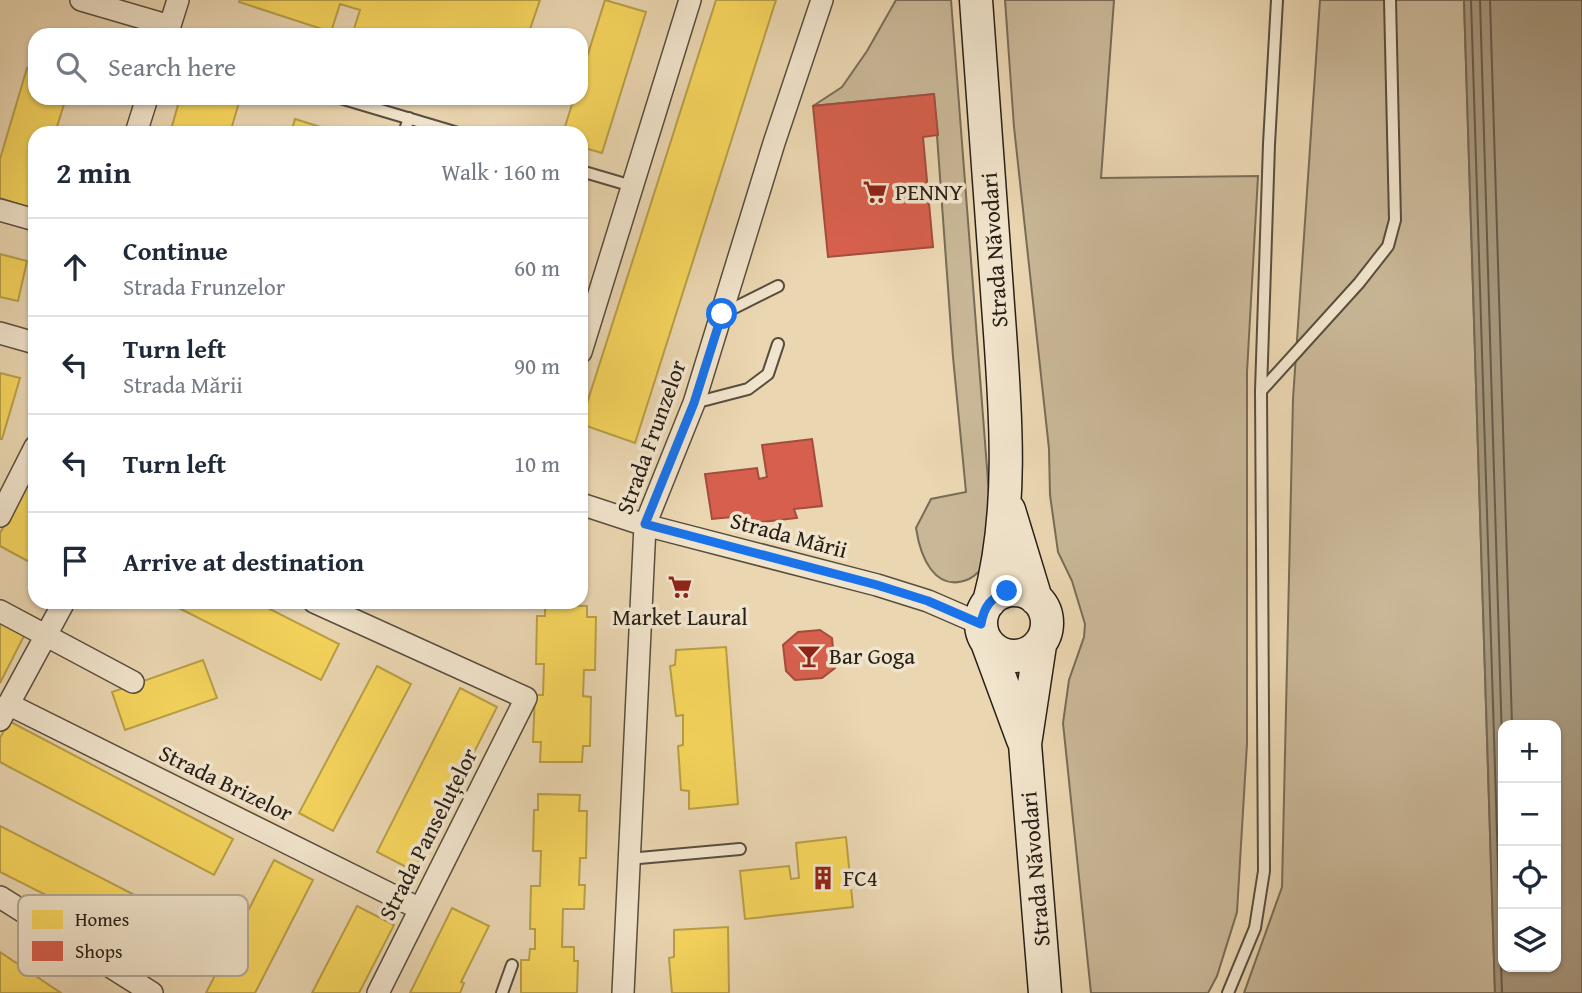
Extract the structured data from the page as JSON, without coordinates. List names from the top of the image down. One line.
{"streets":{"main road":["Strada Năvodari"],"street":["Strada Frunzelor","Strada Mării","Strada Brizelor","Strada Panseluțelor"]},"crossings":[["Strada Frunzelor","Strada Mării"],["Strada Brizelor","Strada Panseluțelor"]],"places":{"supermarket":["PENNY","Market Laural"],"bar":["Bar Goga"],"building":["FC4"]},"legend":["Homes","Shops"],"page":{"search":"Search here","heading":["2 min","Walk · 160 m"],"list":[["Continue","Strada Frunzelor","60 m"],["Turn left","Strada Mării","90 m"],["Turn left","10 m"],"Arrive at destination"],"map_buttons":["+","−"]}}
